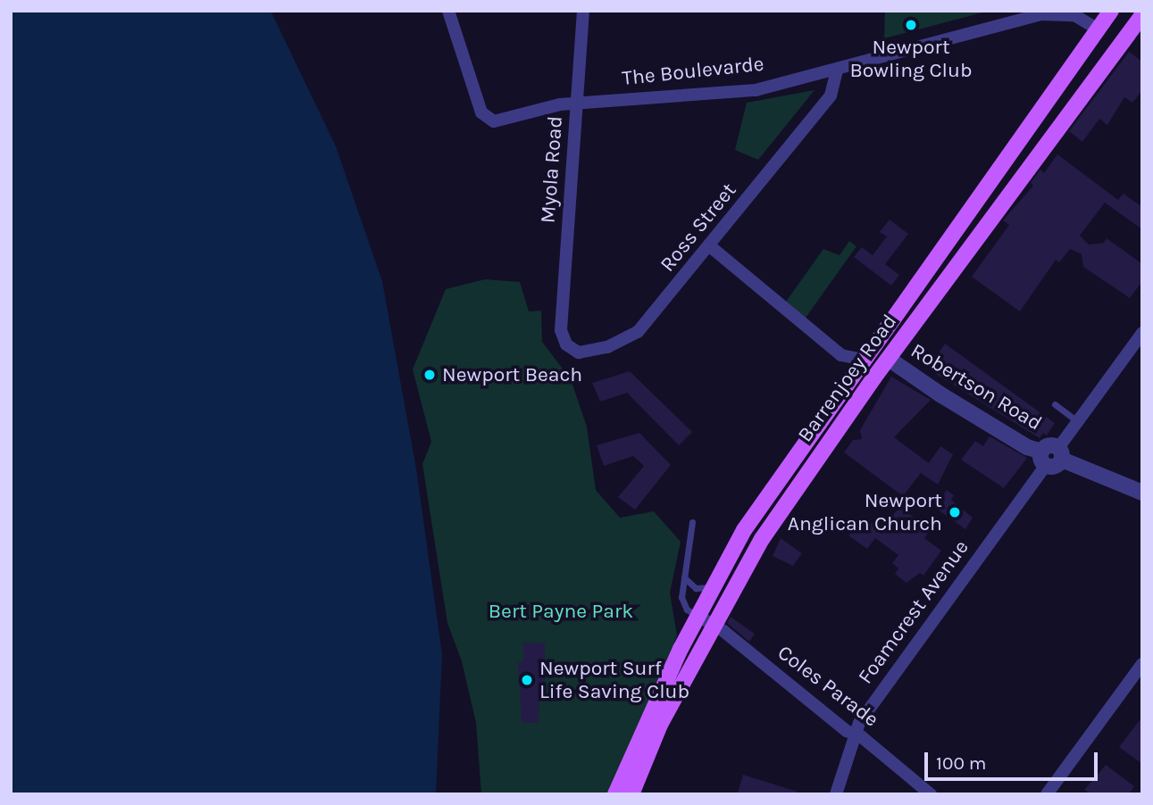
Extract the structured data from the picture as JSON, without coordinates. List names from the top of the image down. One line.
{"streets":{"main road":["Barrenjoey Road"],"street":["The Boulevarde","Myola Road","Ross Street","Robertson Road","Foamcrest Avenue","Coles Parade"]},"crossings":[["The Boulevarde","Myola Road"],["The Boulevarde","Ross Street"],["The Boulevarde","Barrenjoey Road"],["Myola Road","Ross Street"],["Barrenjoey Road","Robertson Road"],["Barrenjoey Road","Coles Parade"],["Robertson Road","Foamcrest Avenue"],["Foamcrest Avenue","Coles Parade"]],"parks":["Bert Payne Park"],"places":["Newport Bowling Club","Newport Beach","Newport Anglican Church","Newport Surf Life Saving Club"],"scale_bar":"100 m"}
